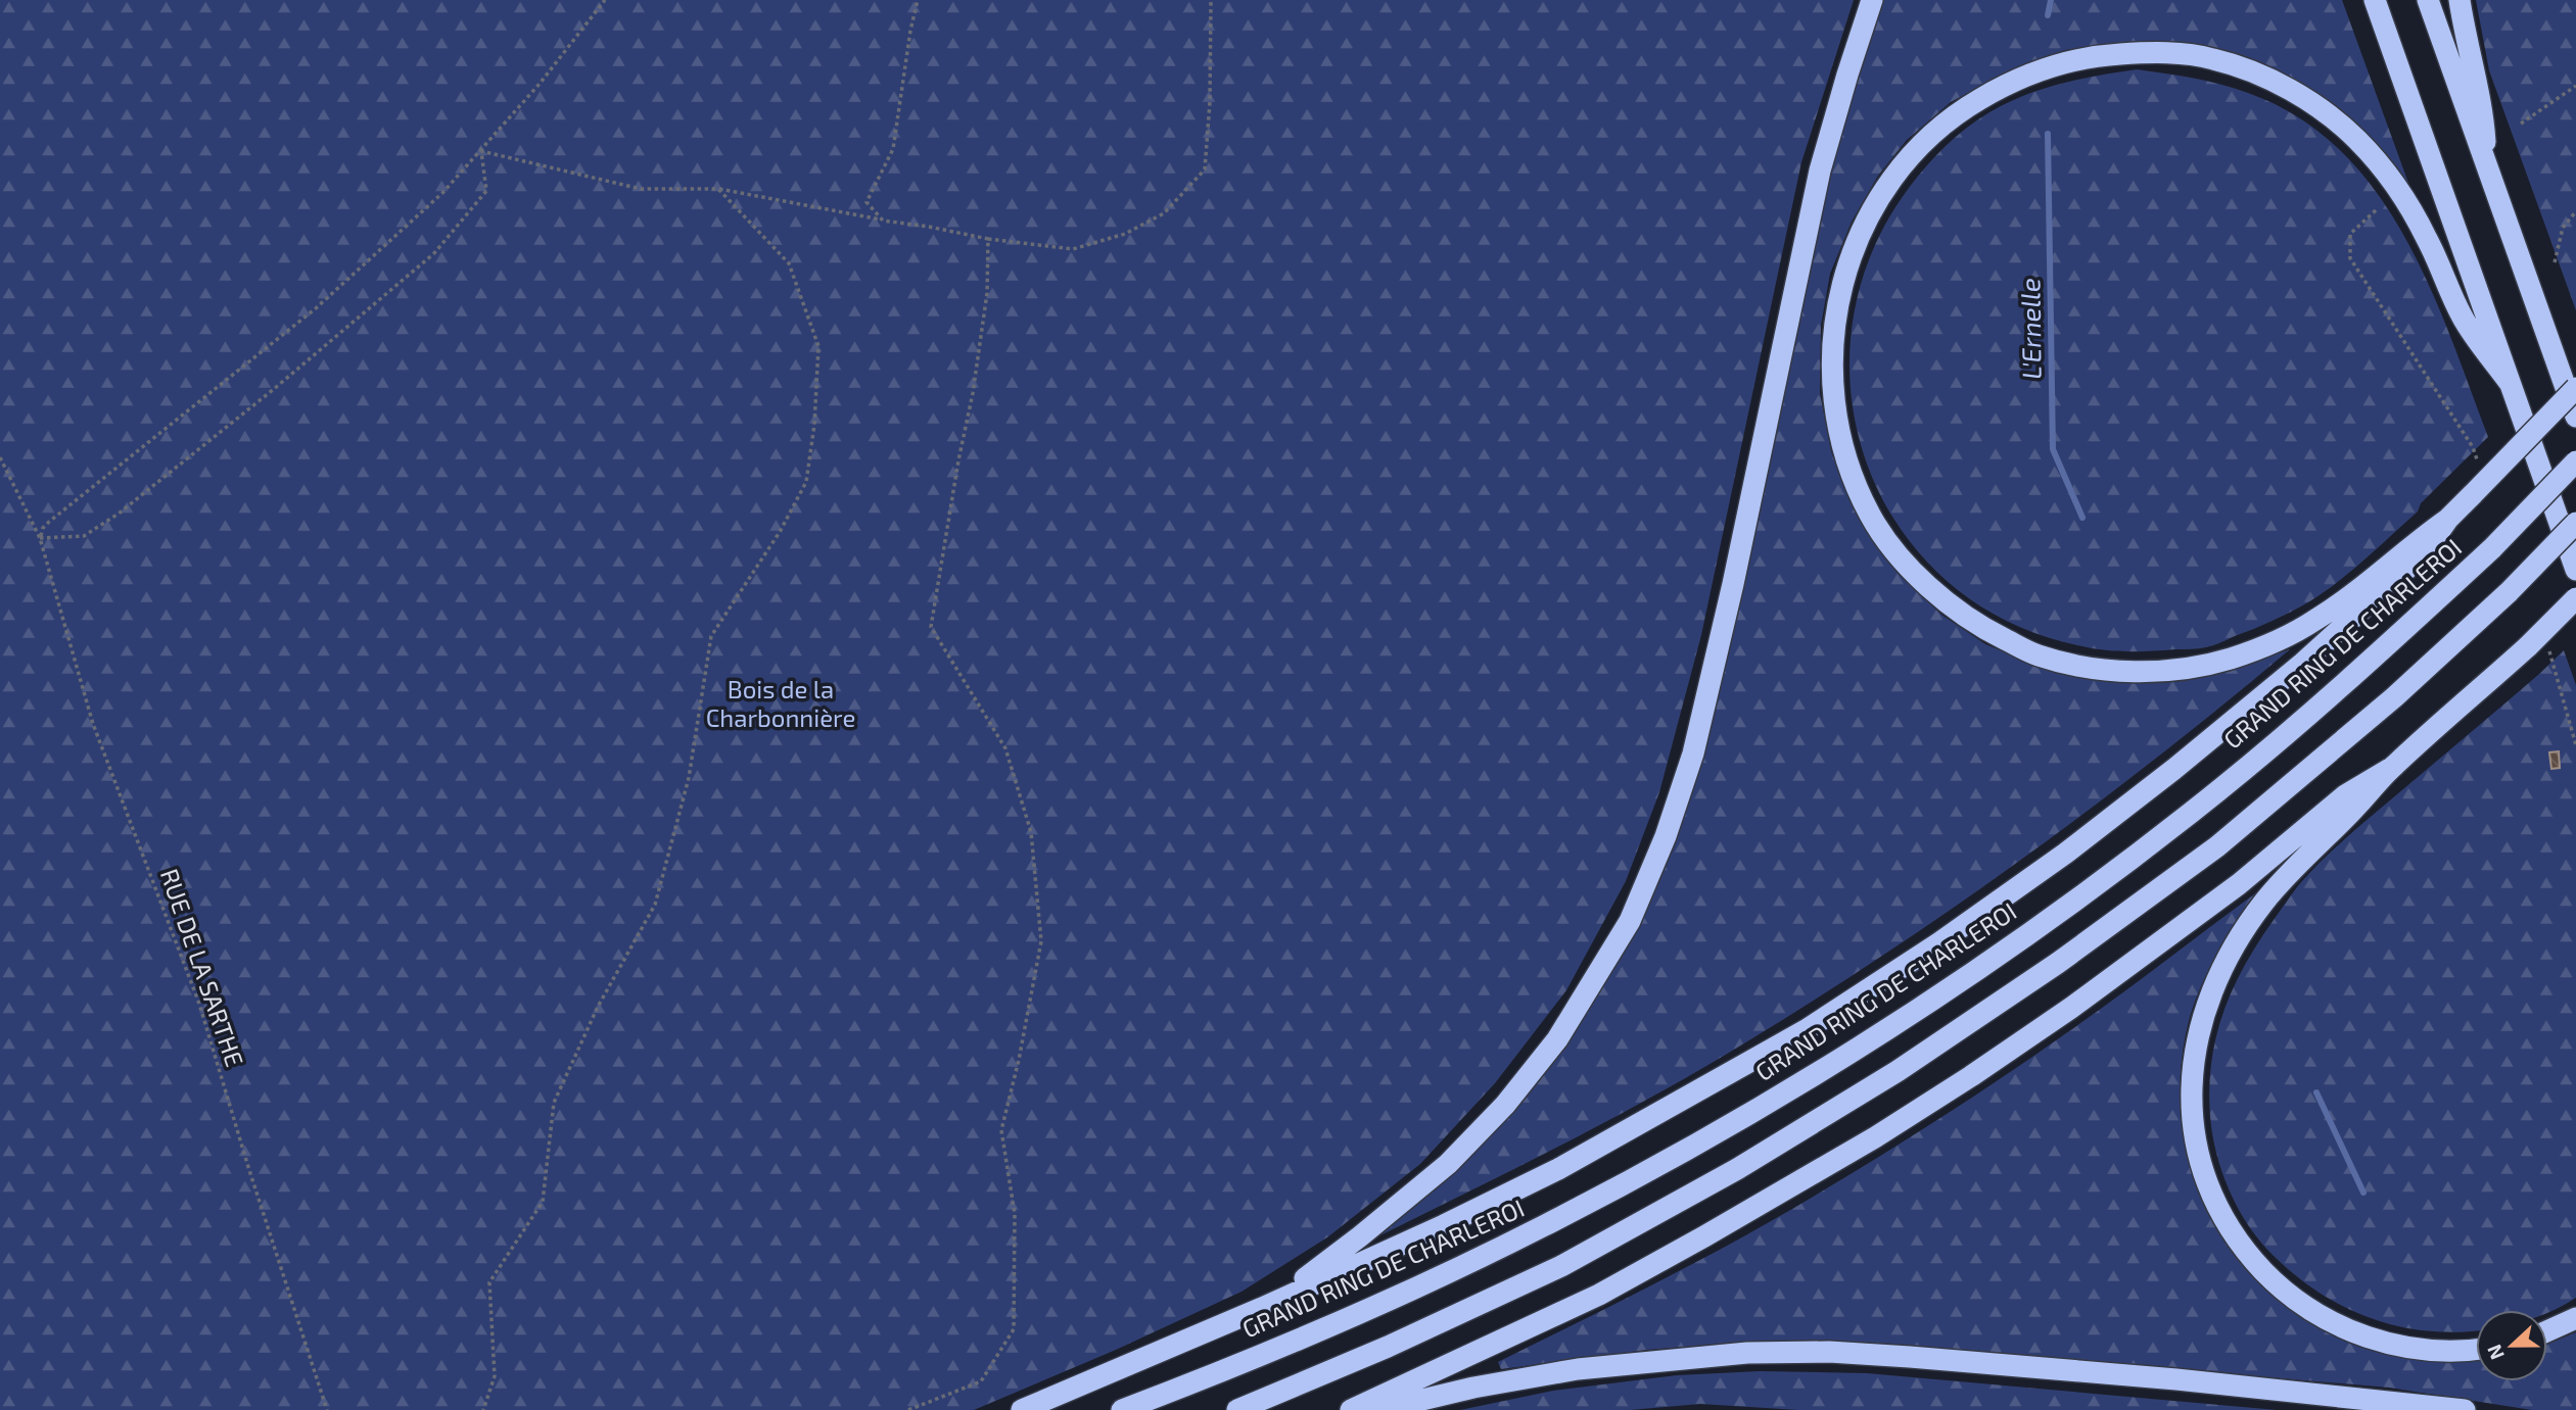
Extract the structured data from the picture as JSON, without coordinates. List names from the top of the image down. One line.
{"streets":{"highway":["GRAND RING DE CHARLEROI"],"path":["RUE DE LA SARTHE"]},"water":["L'Ernelle"],"parks":["Bois de la Charbonnière"],"north":"left"}
